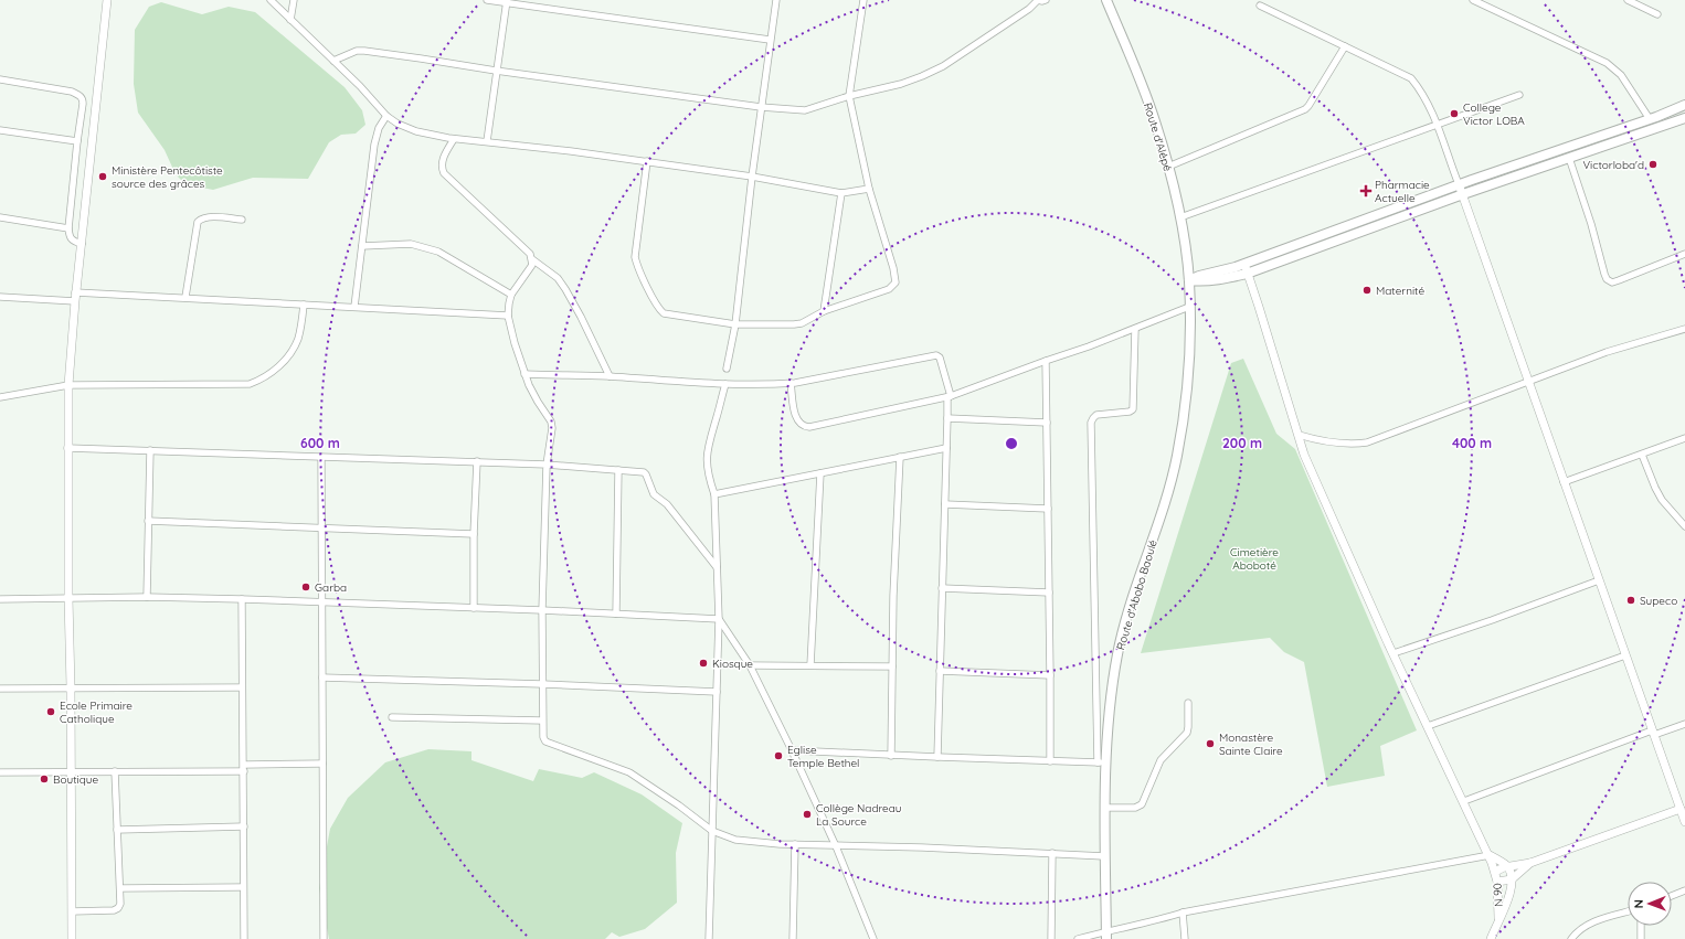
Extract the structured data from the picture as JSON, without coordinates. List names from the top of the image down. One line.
{"streets":{"main road":["Route d'Alépé","Route d'Abobo Baoulé"],"street":["N 90"]},"crossings":[["Route d'Alépé","Route d'Abobo Baoulé"]],"parks":["Cimetière Aboboté"],"places":{"other":["College Victor LOBA","Victorloba'd","Ministère Pentecôtiste source des grâces","Maternité","Garba","Supeco","Kiosque","Ecole Primaire Catholique","Monastère Sainte Claire","Eglise Temple Bethel","Boutique","Collège Nadreau La Source"],"health":["Pharmacie Actuelle"]},"north":"left","rings":["200 m","400 m","600 m"]}
